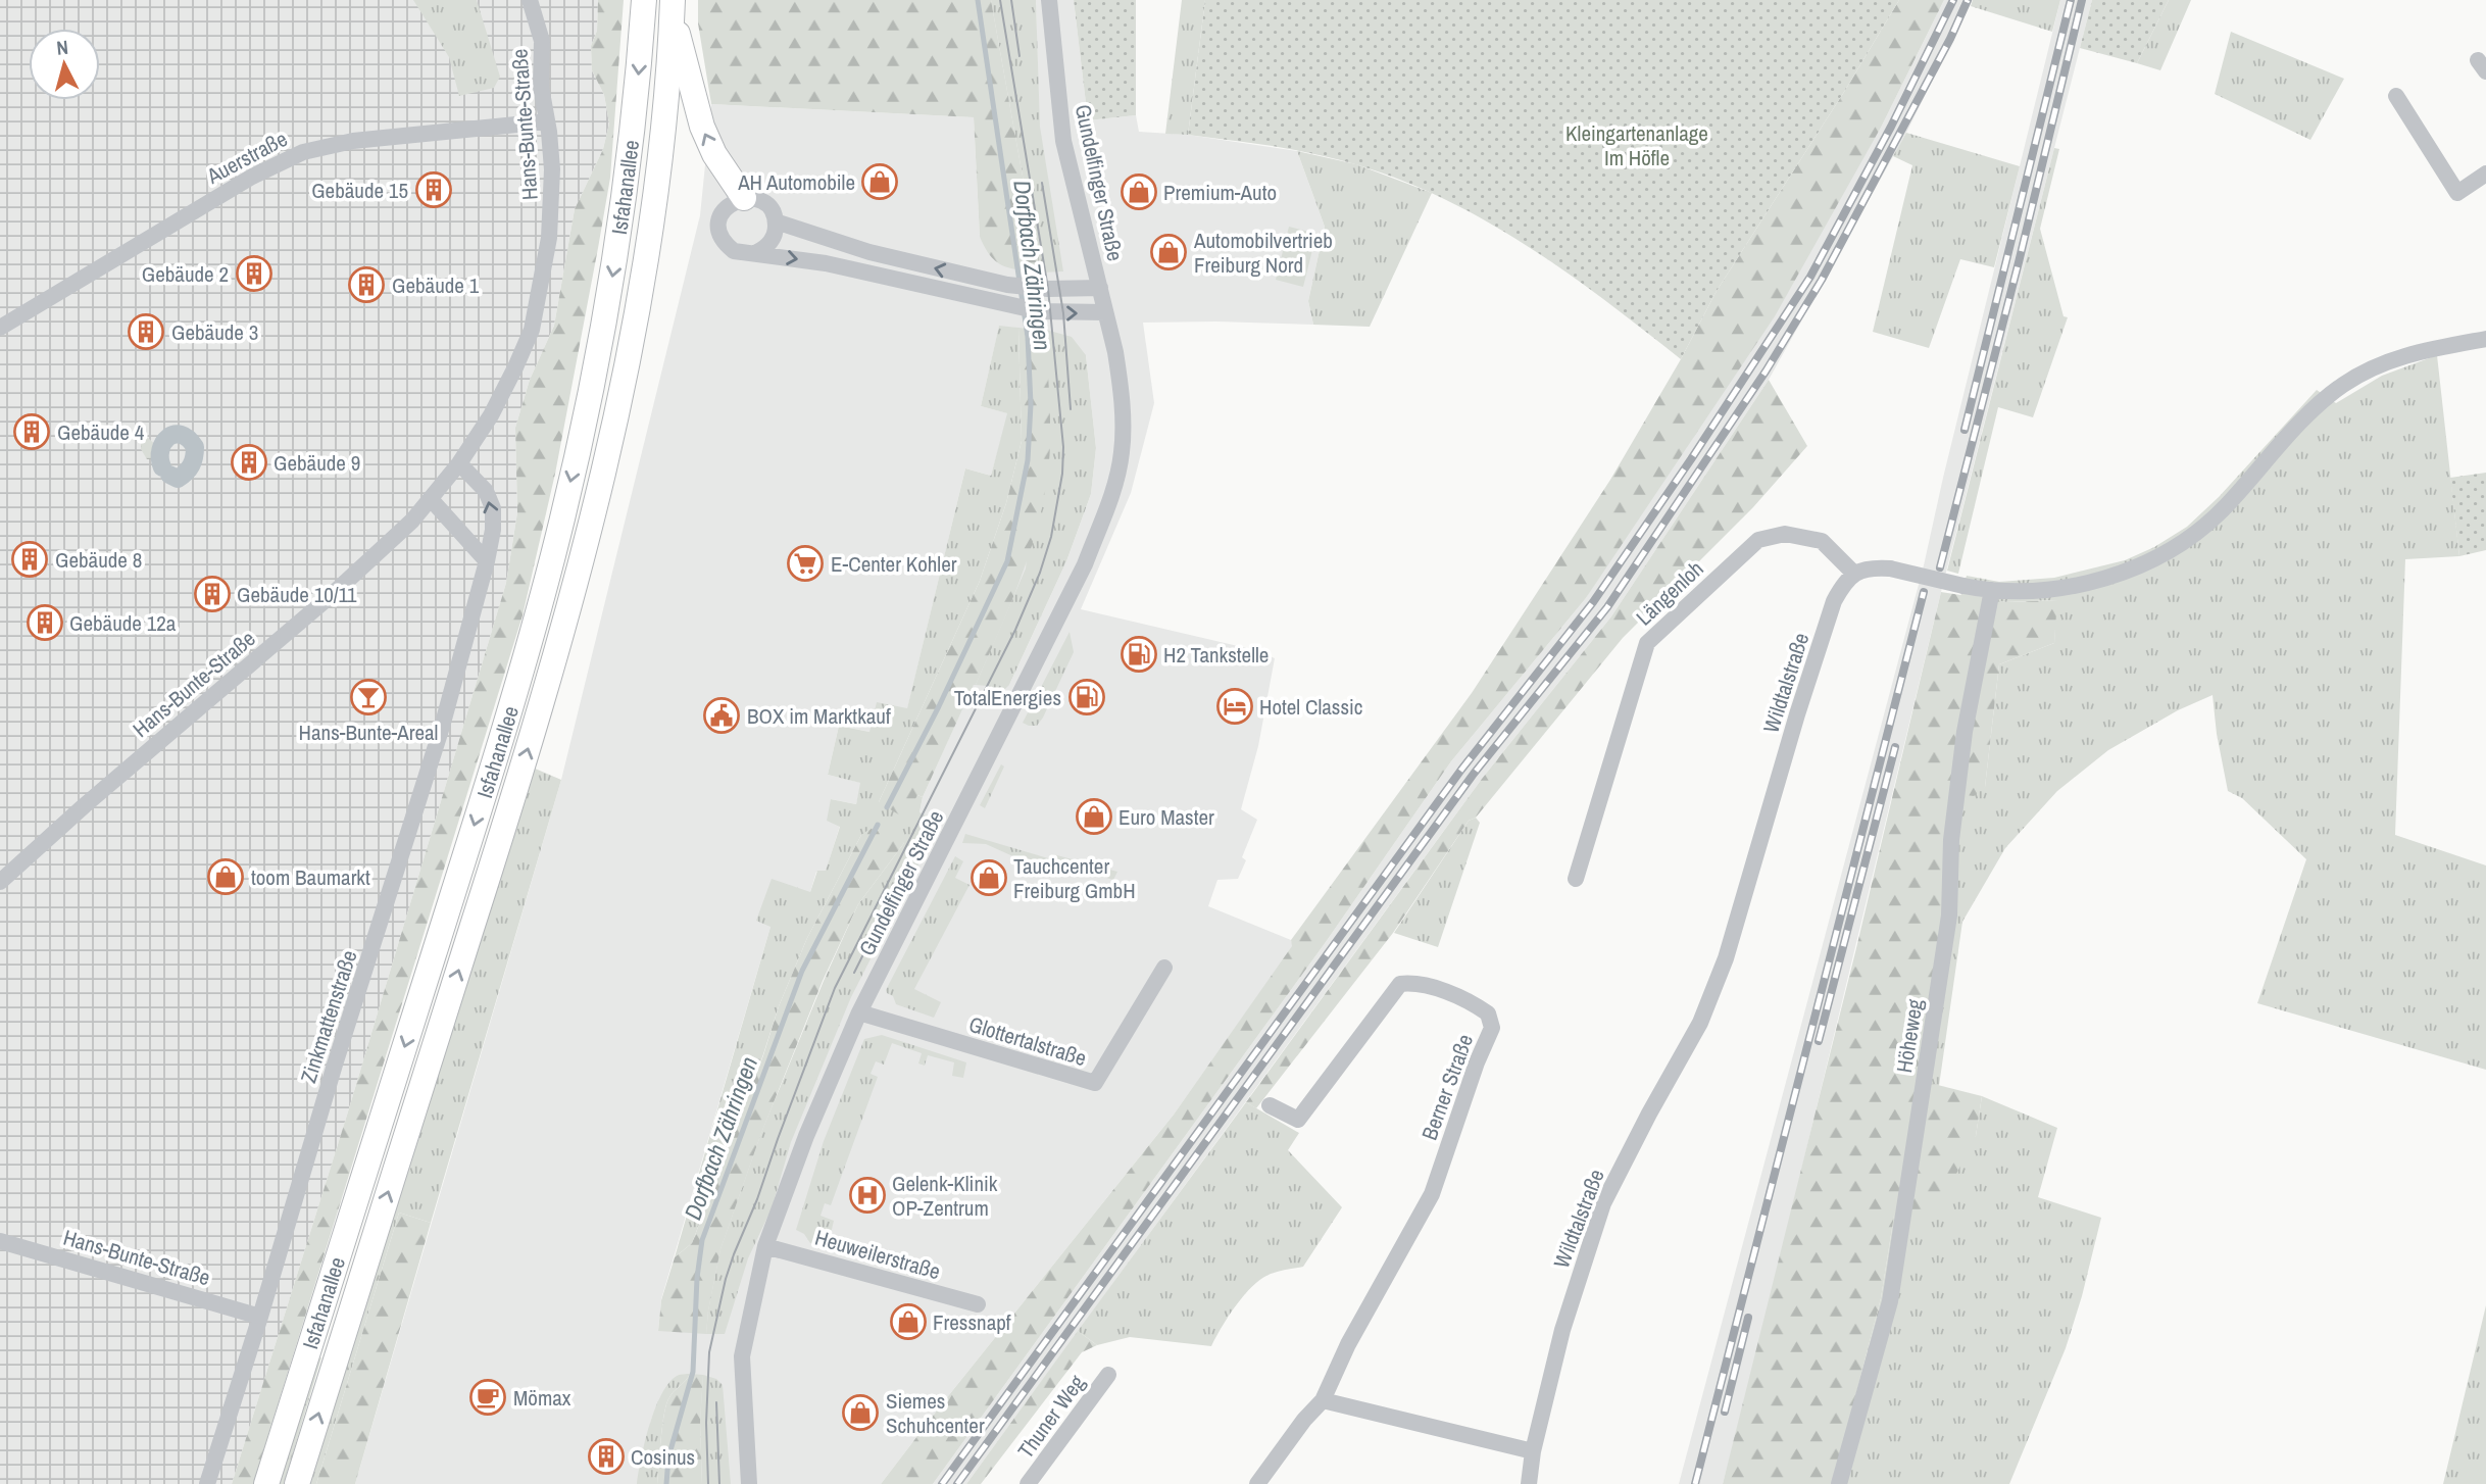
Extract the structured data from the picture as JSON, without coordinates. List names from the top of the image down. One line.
{"streets":{"highway":["Isfahanallee"],"street":["Hans-Bunte-Straße","Auerstraße","Gundelfinger Straße","Längenloh","Wildtalstraße","Zinkmattenstraße","Höheweg","Glottertalstraße","Berner Straße","Heuweilerstraße","Thuner Weg"]},"crossings":[["Hans-Bunte-Straße","Auerstraße"],["Hans-Bunte-Straße","Zinkmattenstraße"],["Gundelfinger Straße","Glottertalstraße"],["Gundelfinger Straße","Heuweilerstraße"],["Längenloh","Wildtalstraße"]],"water":["Dorfbach Zähringen"],"parks":["Kleingartenanlage Im Höfle"],"places":{"shop":["AH Automobile","Premium-Auto","Automobilvertrieb Freiburg Nord","Euro Master","toom Baumarkt","Tauchcenter Freiburg GmbH","Fressnapf","Siemes Schuhcenter"],"building":["Gebäude 15","Gebäude 2","Gebäude 1","Gebäude 3","Gebäude 4","Gebäude 9","Gebäude 8","Gebäude 10/11","Gebäude 12a","Cosinus"],"supermarket":["E-Center Kohler"],"fuel station":["H2 Tankstelle","TotalEnergies"],"bar":["Hans-Bunte-Areal"],"hotel":["Hotel Classic"],"public building":["BOX im Marktkauf"],"hospital":["Gelenk-Klinik OP-Zentrum"],"cafe":["Mömax"]},"north":"top"}
